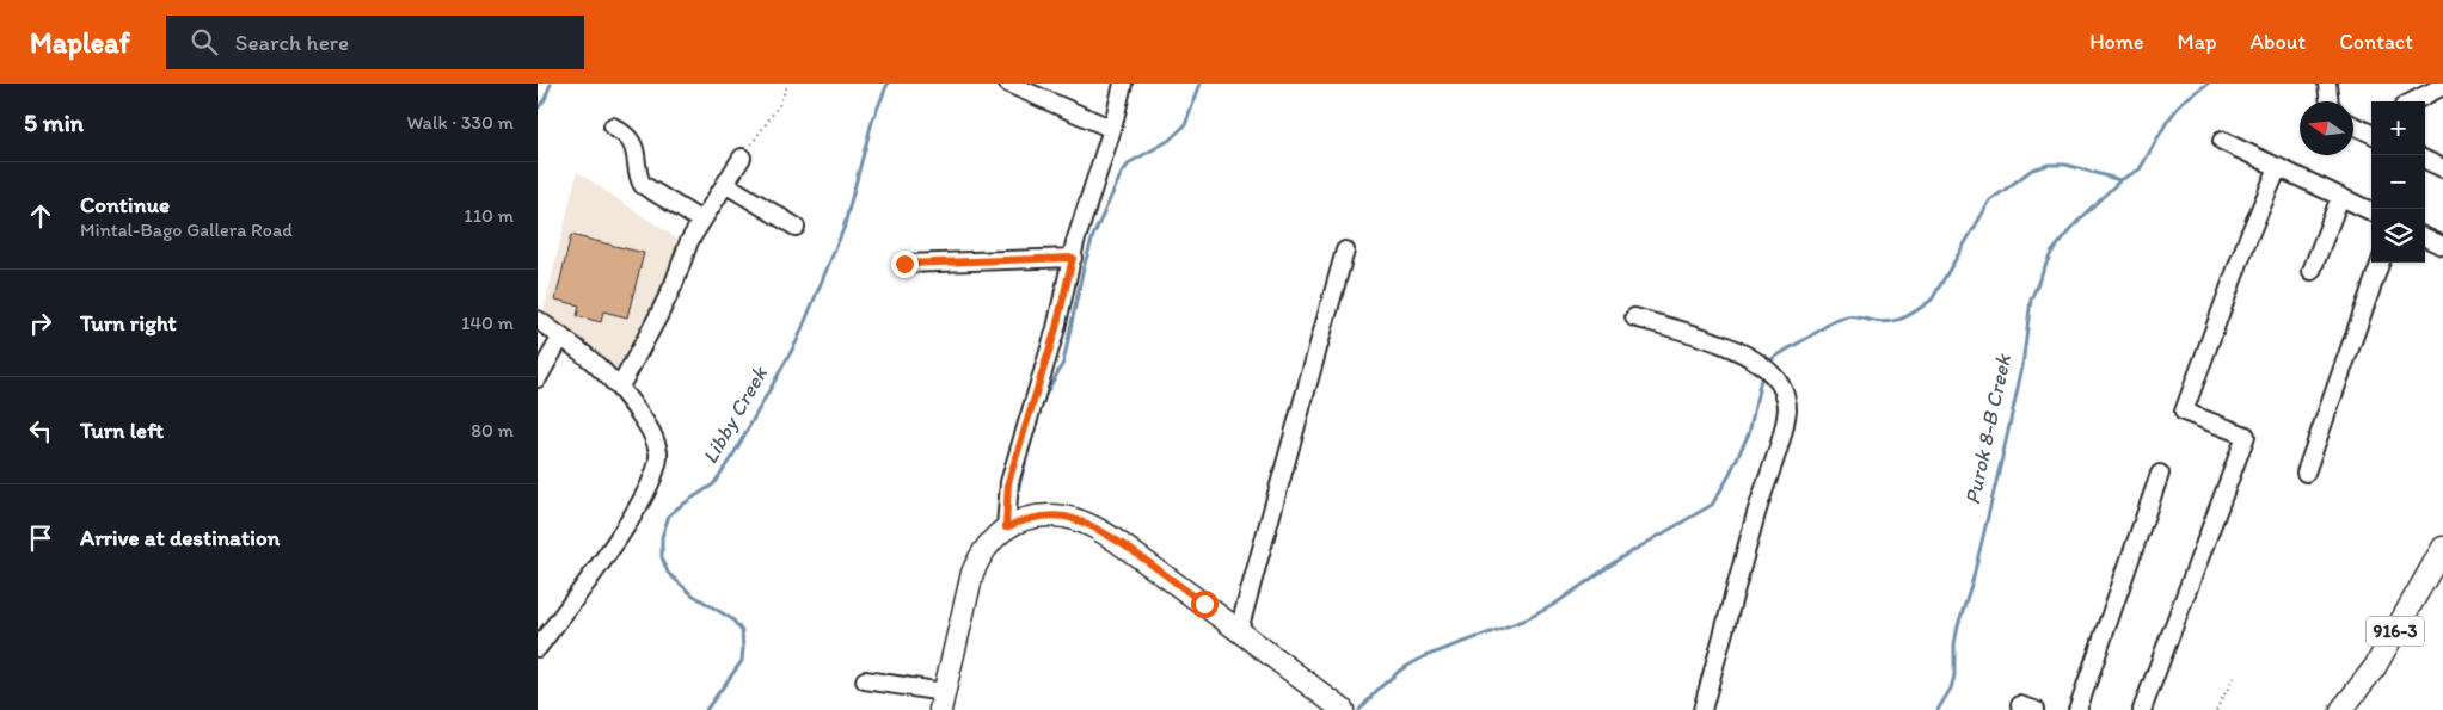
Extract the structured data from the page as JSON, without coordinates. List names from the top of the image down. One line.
{"streets":{"main road":["916-3"]},"water":["Libby Creek","Purok 8-B Creek"],"north":"left","page":{"header":"Mapleaf","search":"Search here","nav":["Home","Map","About","Contact"],"heading":["5 min","Walk · 330 m"],"map_buttons":["+","−"],"list":[["Continue","Mintal-Bago Gallera Road","110 m"],["Turn right","140 m"],["Turn left","80 m"],"Arrive at destination"]}}
